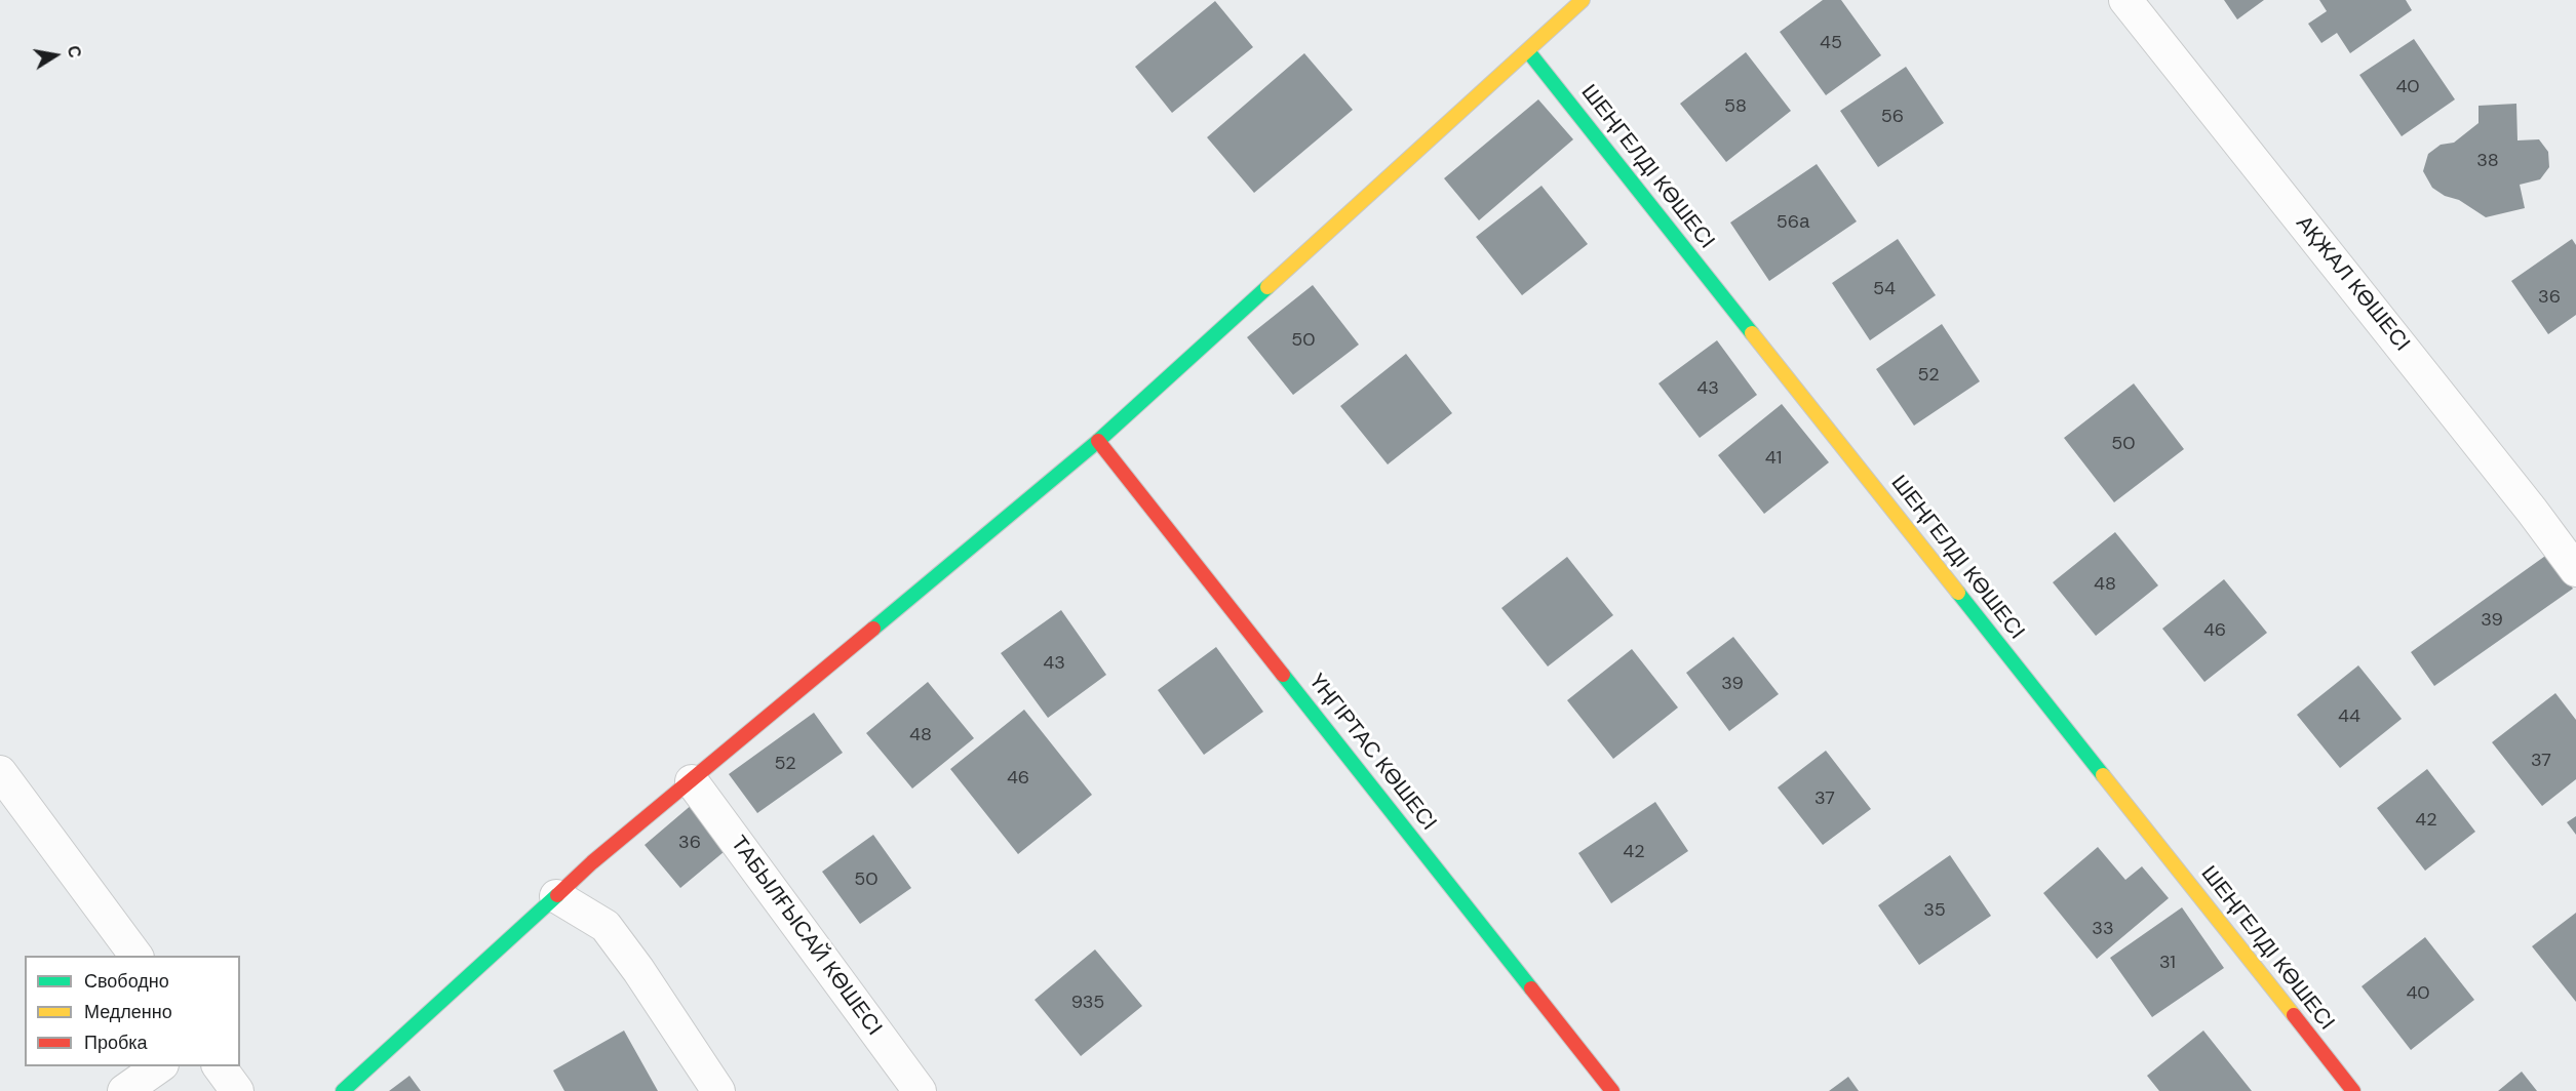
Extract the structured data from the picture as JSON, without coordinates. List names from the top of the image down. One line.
{"streets":{"street":["ШЕҢГЕЛДІ КӨШЕСІ","АҚЖАЛ КӨШЕСІ","ҮҢГІРТАС КӨШЕСІ","ТАБЫЛҒЫСАЙ КӨШЕСІ"]},"house_numbers":["45","40","58","56","38","56а","54","36","50","52","43","50","41","48","39","46","43","39","44","48","37","52","46","37","42","36","42","50","35","33","31","40","935"],"legend":["Свободно","Медленно","Пробка"],"north":"right"}
